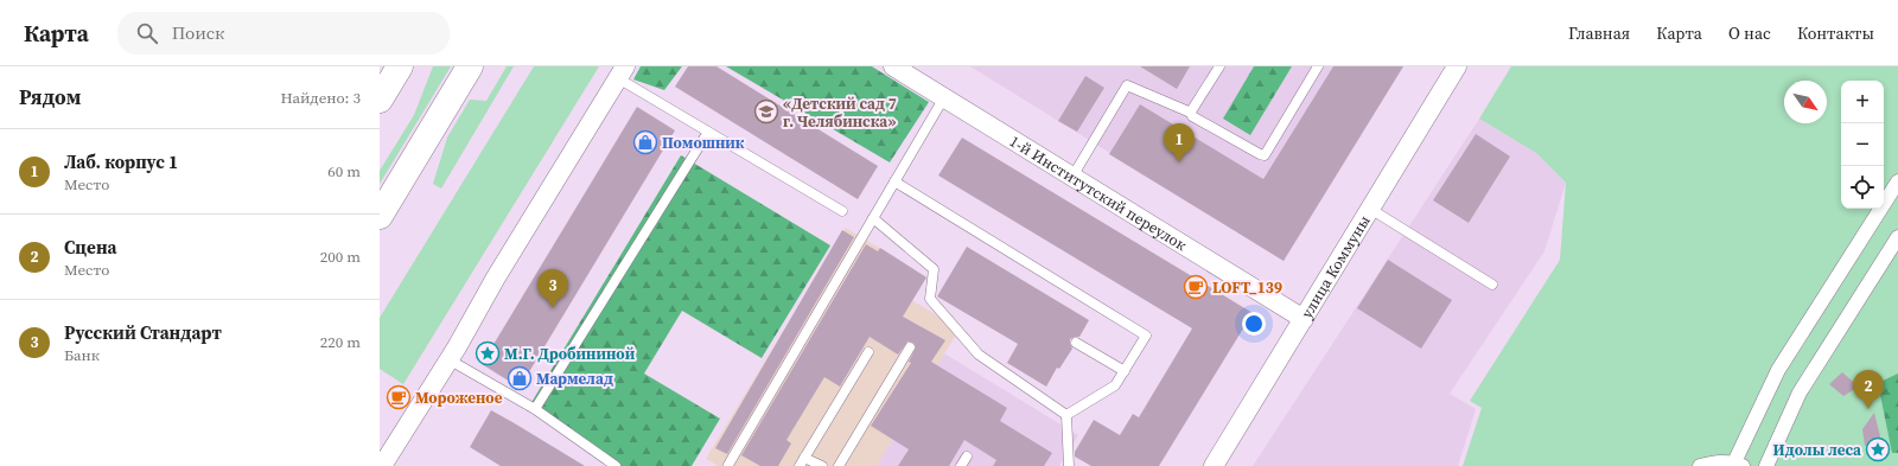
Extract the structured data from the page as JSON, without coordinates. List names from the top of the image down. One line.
{"streets":{"street":["1-й Институтский переулок","улица Коммуны"]},"crossings":[["1-й Институтский переулок","улица Коммуны"]],"places":{"school or university":["«Детский сад 7 г. Челябинска»"],"shop":["Помошник","Мармелад"],"cafe":["LOFT_139","Мороженое"],"place":["М.Г. Дробининой","Идолы леса"]},"north":"bottom right","page":{"header":"Карта","search":"Поиск","nav":["Главная","Карта","О нас","Контакты"],"heading":["Рядом","Найдено: 3"],"map_buttons":["+","−"],"pins":["1","3","2"],"list":[{"mark":"1","name":"Лаб. корпус 1","note":"Место","value":"60 m"},{"mark":"2","name":"Сцена","note":"Место","value":"200 m"},{"mark":"3","name":"Русский Стандарт","note":"Банк","value":"220 m"}]}}
